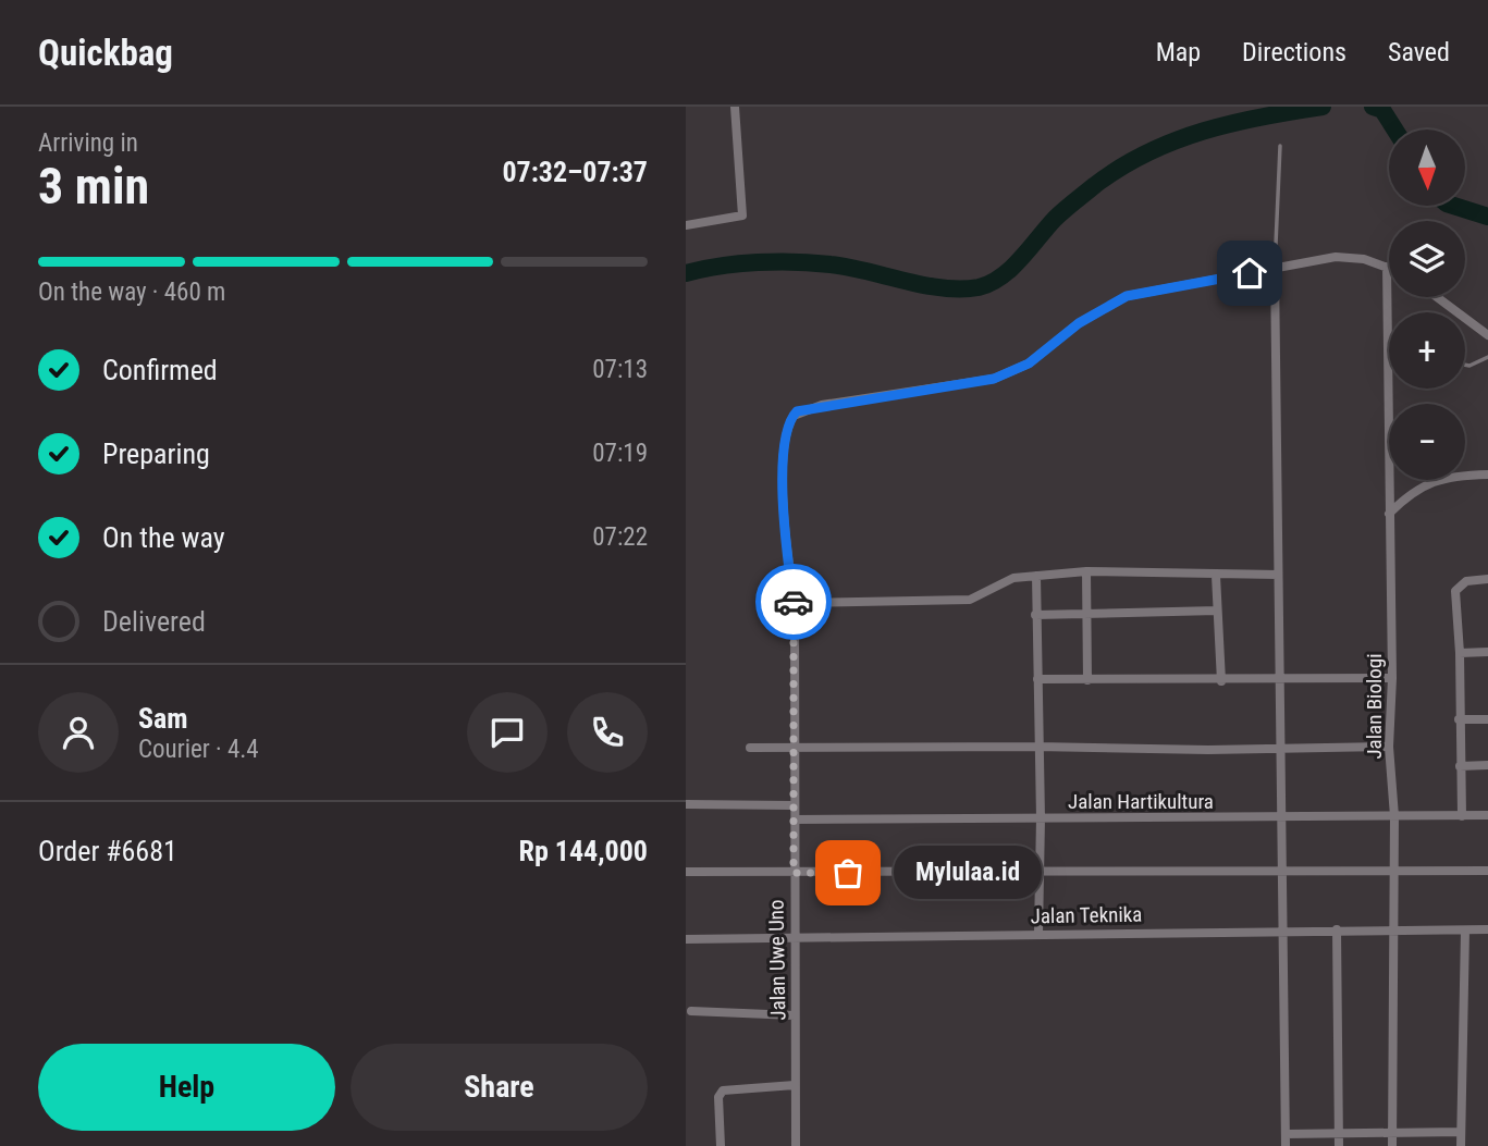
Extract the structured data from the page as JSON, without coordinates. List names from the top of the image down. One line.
{"streets":{"street":["Jalan Biologi","Jalan Hartikultura","Jalan Teknika","Jalan Uwe Uno"]},"crossings":[["Jalan Biologi","Jalan Hartikultura"],["Jalan Biologi","Jalan Teknika"],["Jalan Biologi","Jalan Uwe Uno"],["Jalan Hartikultura","Jalan Uwe Uno"],["Jalan Teknika","Jalan Uwe Uno"]],"places":["Mylulaa.id"],"north":"bottom","page":{"header":"Quickbag","nav":["Map","Directions","Saved"],"heading":["3 min","Arriving in","07:32–07:37"],"panel":["Sam","Courier · 4.4","Order #6681","Rp 144,000"],"map_buttons":["+","−"],"bar":"On the way · 460 m","list":[["Confirmed","07:13"],["Preparing","07:19"],["On the way","07:22"],"Delivered"],"bubble":"Mylulaa.id","buttons":["Help","Share"]}}
